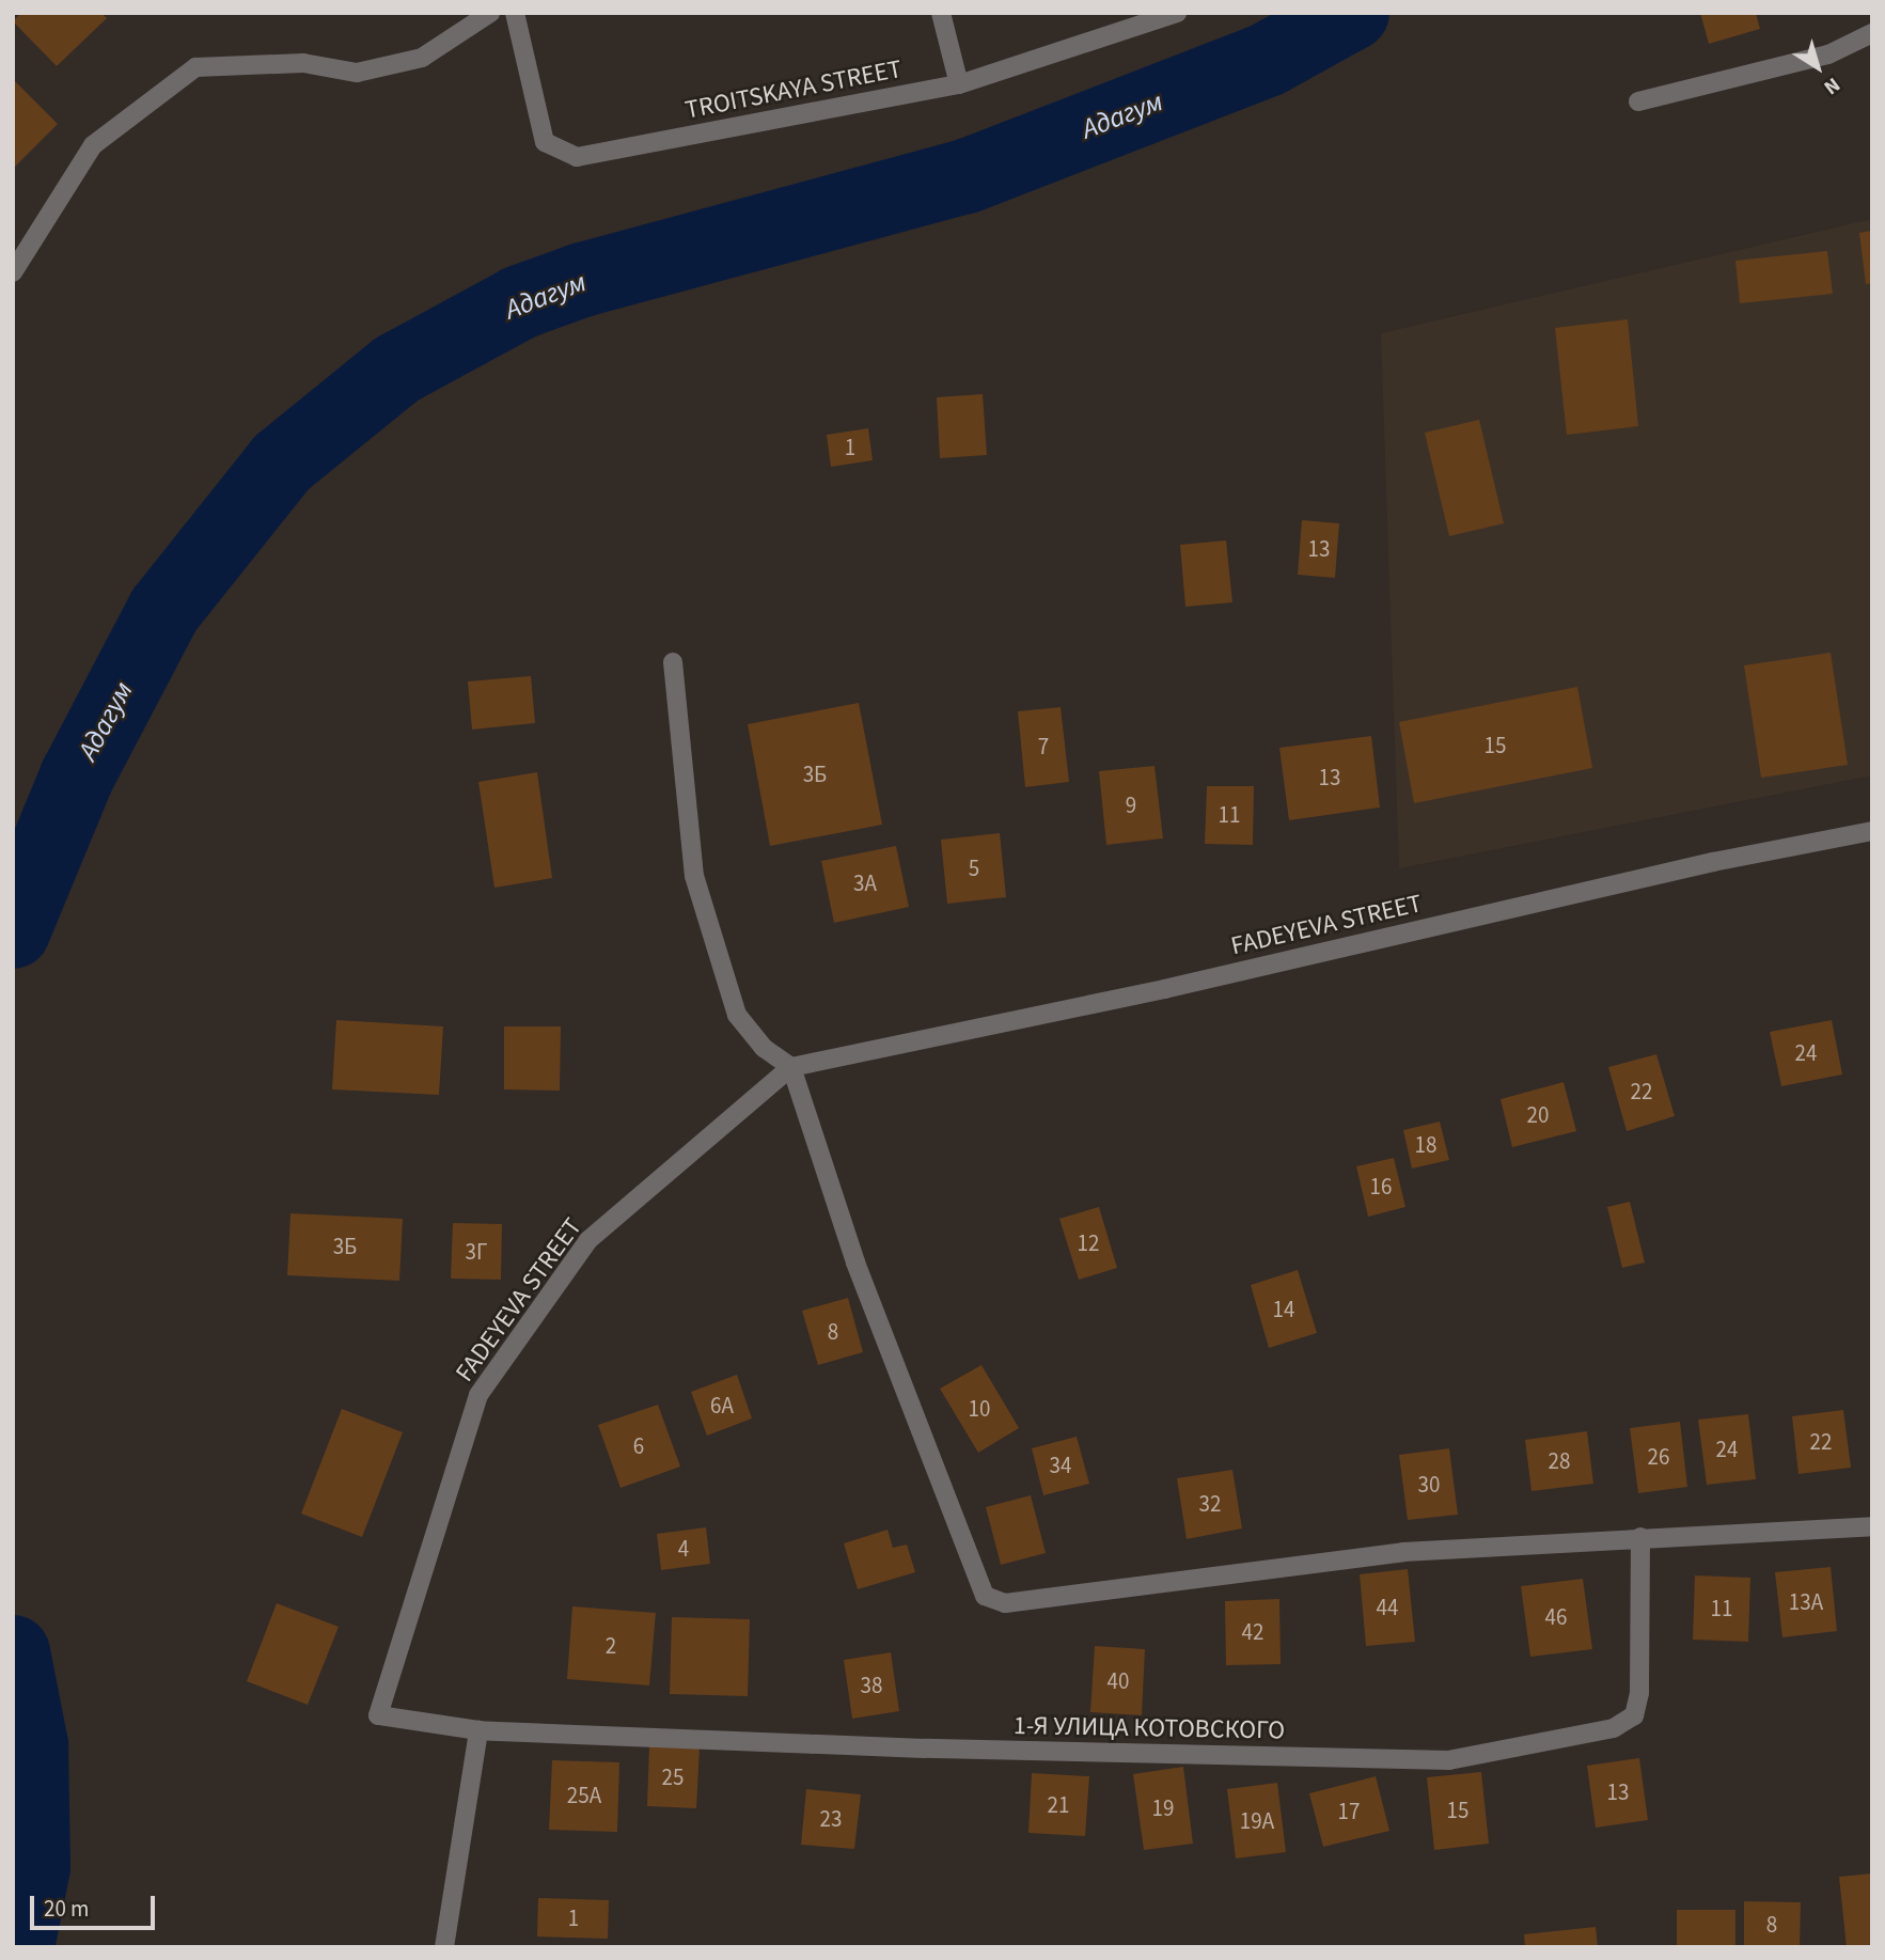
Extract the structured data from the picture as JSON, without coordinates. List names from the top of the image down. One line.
{"streets":{"street":["TROITSKAYA STREET","FADEYEVA STREET","1-Я УЛИЦА КОТОВСКОГО"]},"crossings":[["FADEYEVA STREET","1-Я УЛИЦА КОТОВСКОГО"]],"water":["Адагум"],"house_numbers":["1","13","15","7","3Б","13","9","11","5","3А","24","22","20","18","16","12","3Б","3Г","14","8","6А","10","22","6","24","26","28","34","30","32","4","13А","44","11","46","42","2","40","38","25","13","25А","21","19","15","17","23","19А","1","8"],"scale_bar":"20 m","north":"bottom right"}
